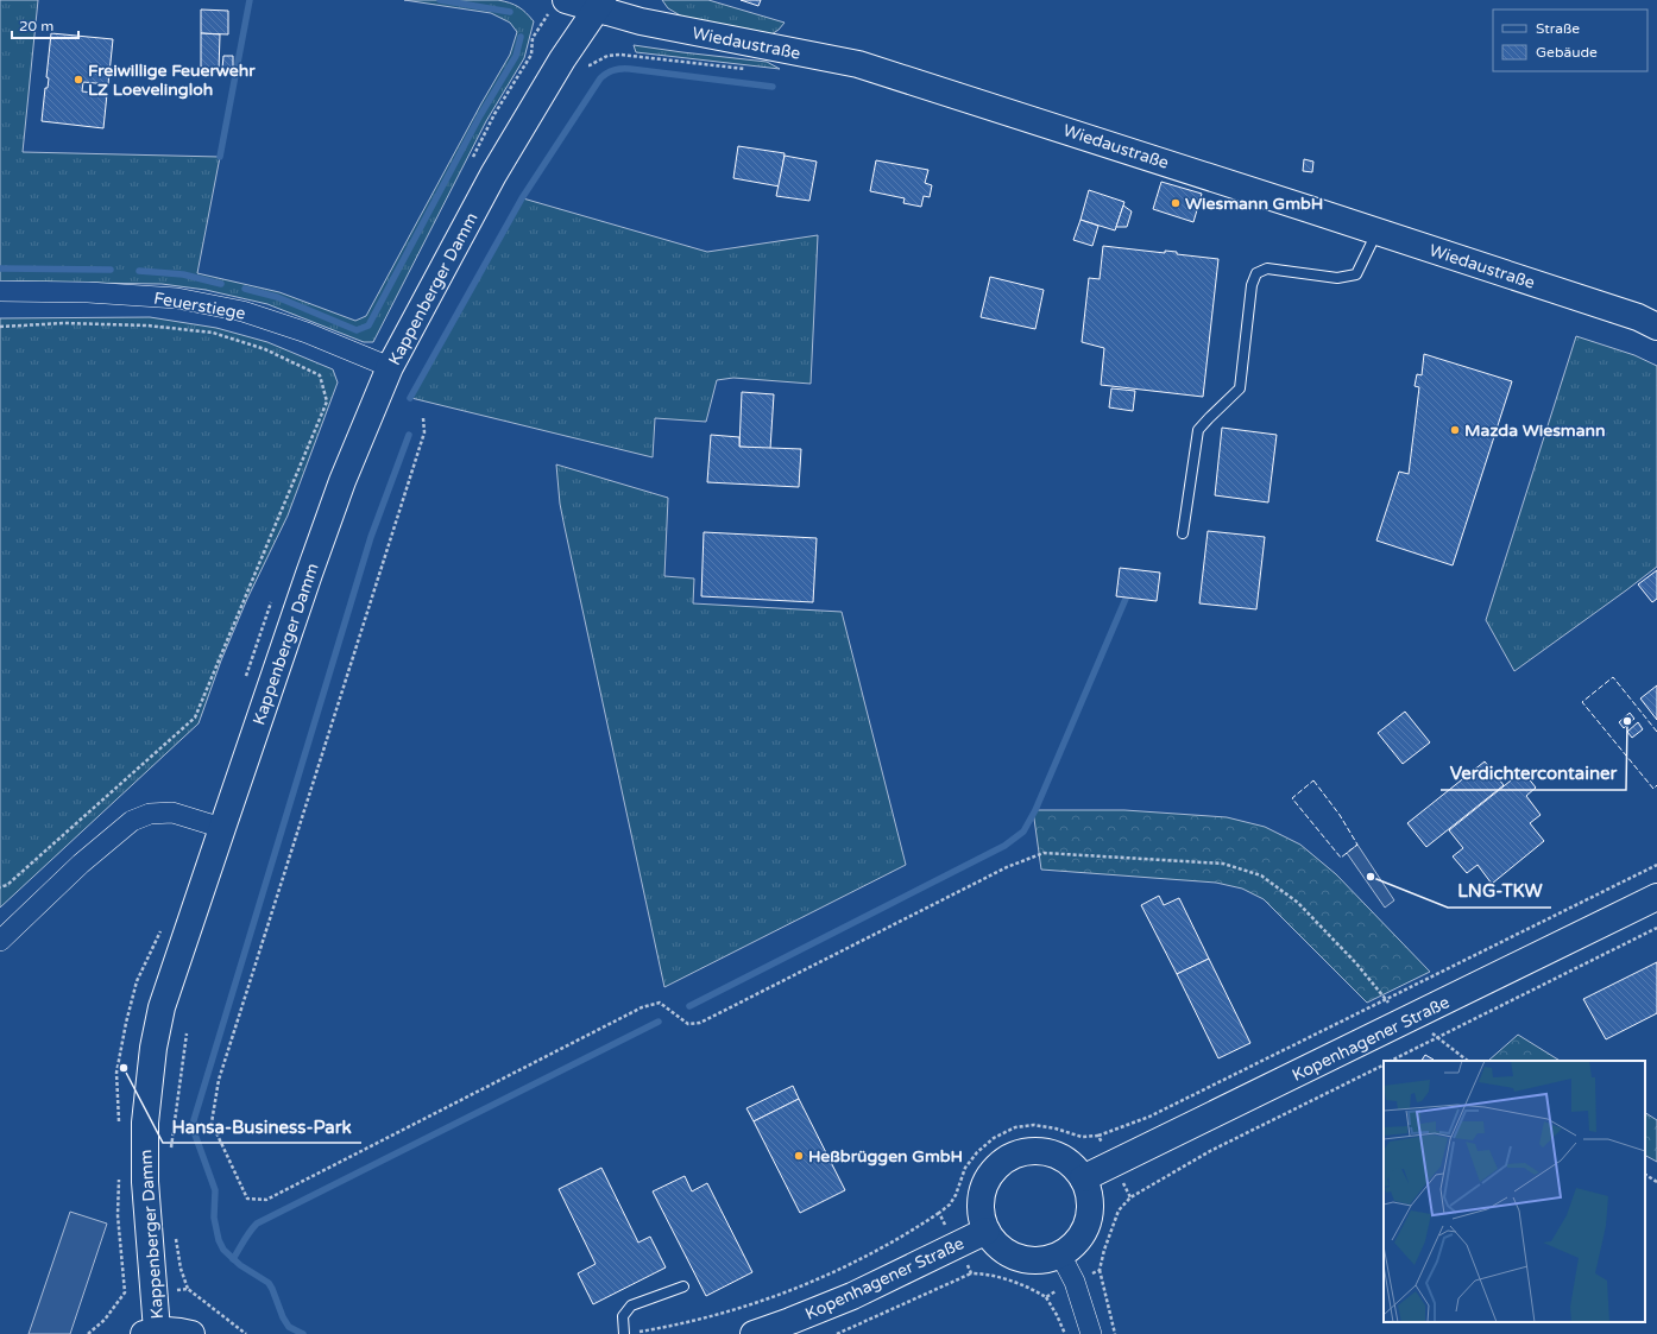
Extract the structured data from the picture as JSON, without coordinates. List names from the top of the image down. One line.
{"streets":{"main road":["Wiedaustraße","Kappenberger Damm","Kopenhagener Straße"],"street":["Feuerstiege"]},"crossings":[["Wiedaustraße","Kappenberger Damm"],["Kappenberger Damm","Feuerstiege"]],"places":["Freiwillige Feuerwehr LZ Loevelingloh","Wiesmann GmbH","Mazda Wiesmann","Verdichtercontainer","LNG-TKW","Hansa-Business-Park","Heßbrüggen GmbH"],"legend":["Straße","Gebäude"],"scale_bar":"20 m"}
